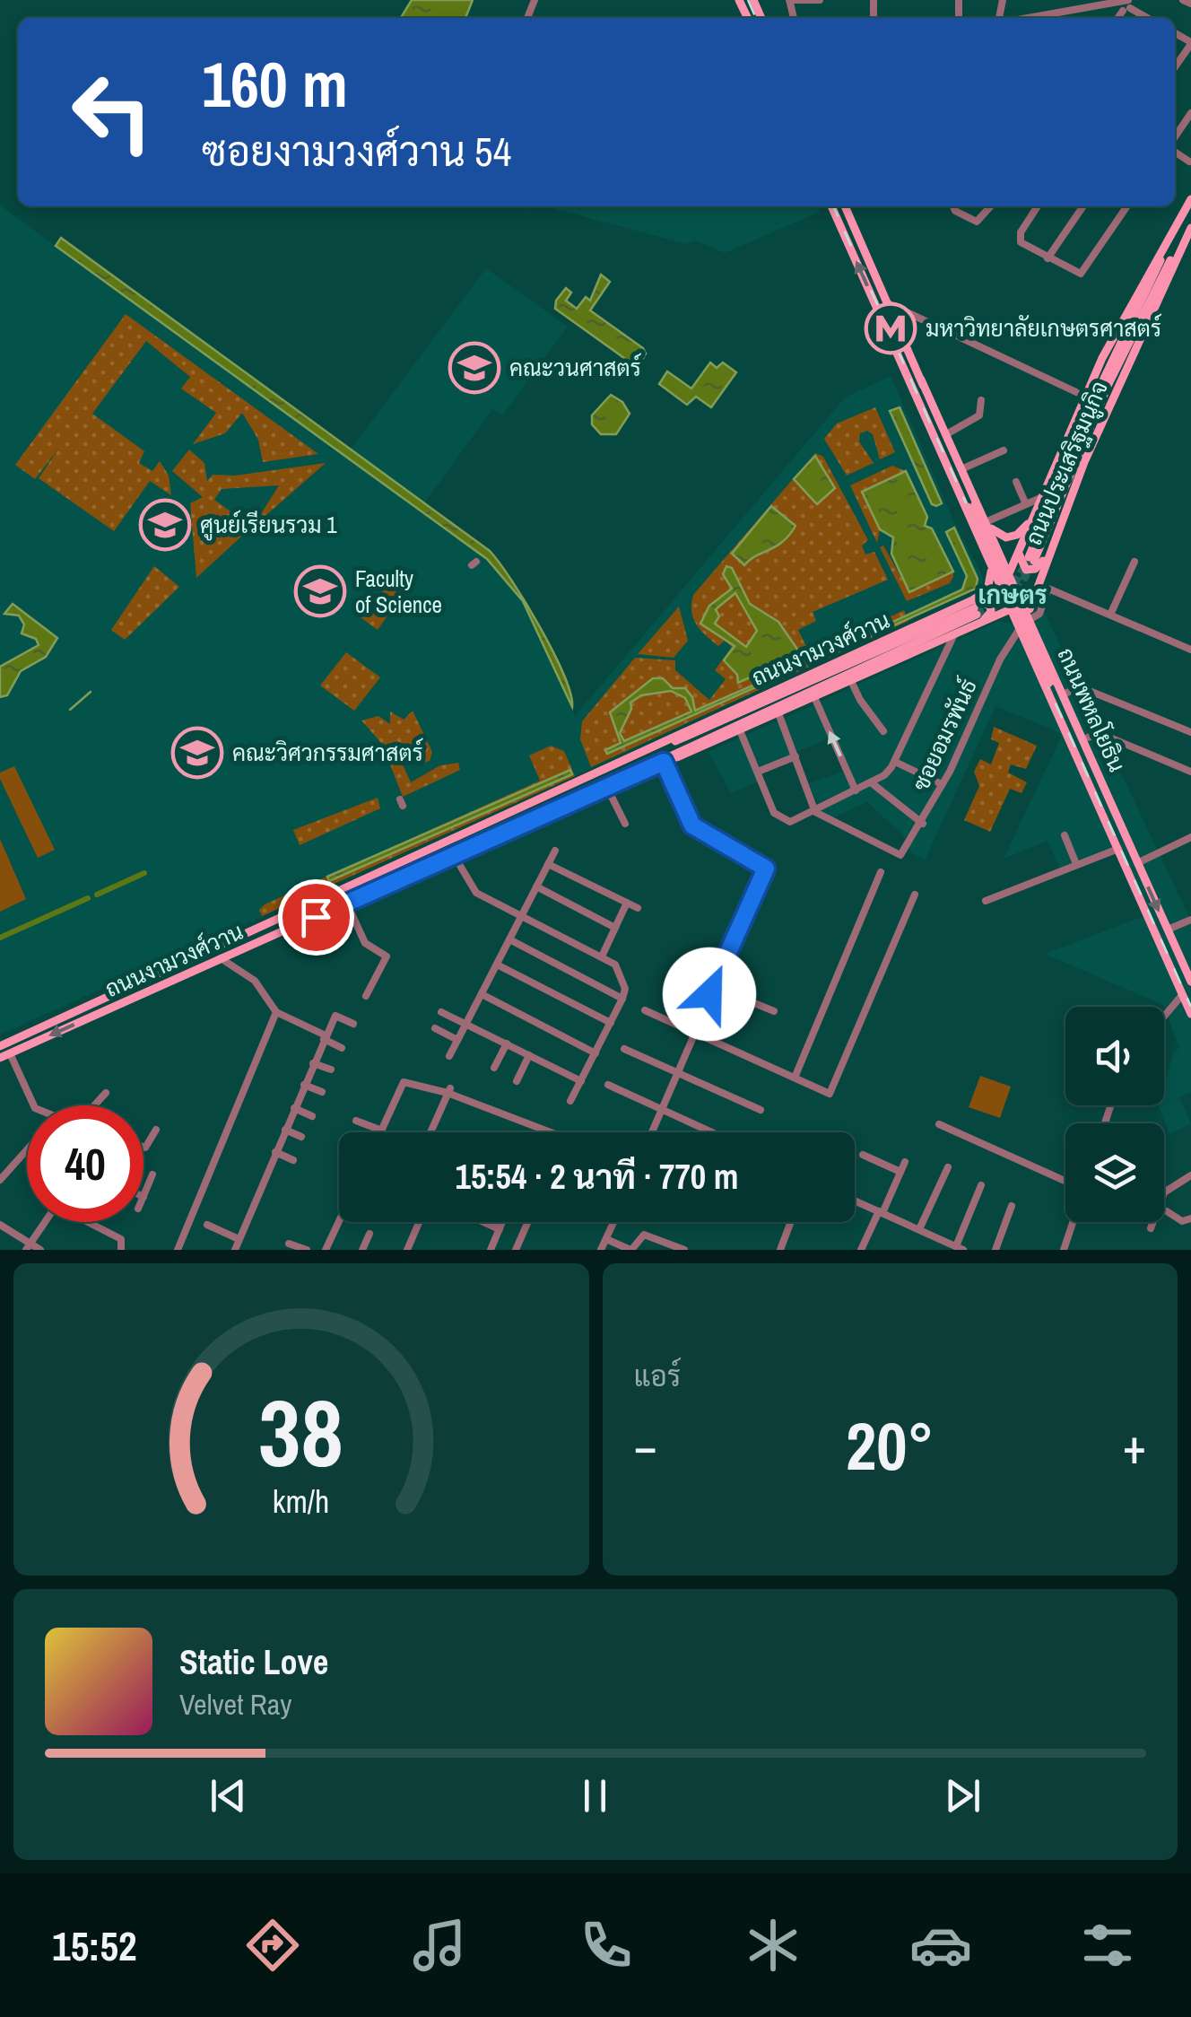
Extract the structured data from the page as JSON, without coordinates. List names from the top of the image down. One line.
{"streets":{"main road":["ถนนประเสริฐมนูกิจ","ถนนงามวงศ์วาน","ถนนพหลโยธิน"],"street":["ซอยอมรพันธ์"]},"crossings":[["ถนนประเสริฐมนูกิจ","ถนนพหลโยธิน"],["ถนนงามวงศ์วาน","ถนนพหลโยธิน"],["ถนนพหลโยธิน","ซอยอมรพันธ์"]],"districts":["เกษตร"],"places":{"metro station":["มหาวิทยาลัยเกษตรศาสตร์"],"school or university":["คณะวนศาสตร์","ศูนย์เรียนรวม 1","Faculty of Science","คณะวิศวกรรมศาสตร์"]},"page":{"turn":["160 m","ซอยงามวงศ์วาน 54"],"limit":"40","trip":"15:54 · 2 นาที · 770 m","tile":"แอร์","heat":["−","20°","+"],"song":["Static Love","Velvet Ray"],"tabs":"15:52","gauge":["38","km/h"]}}
